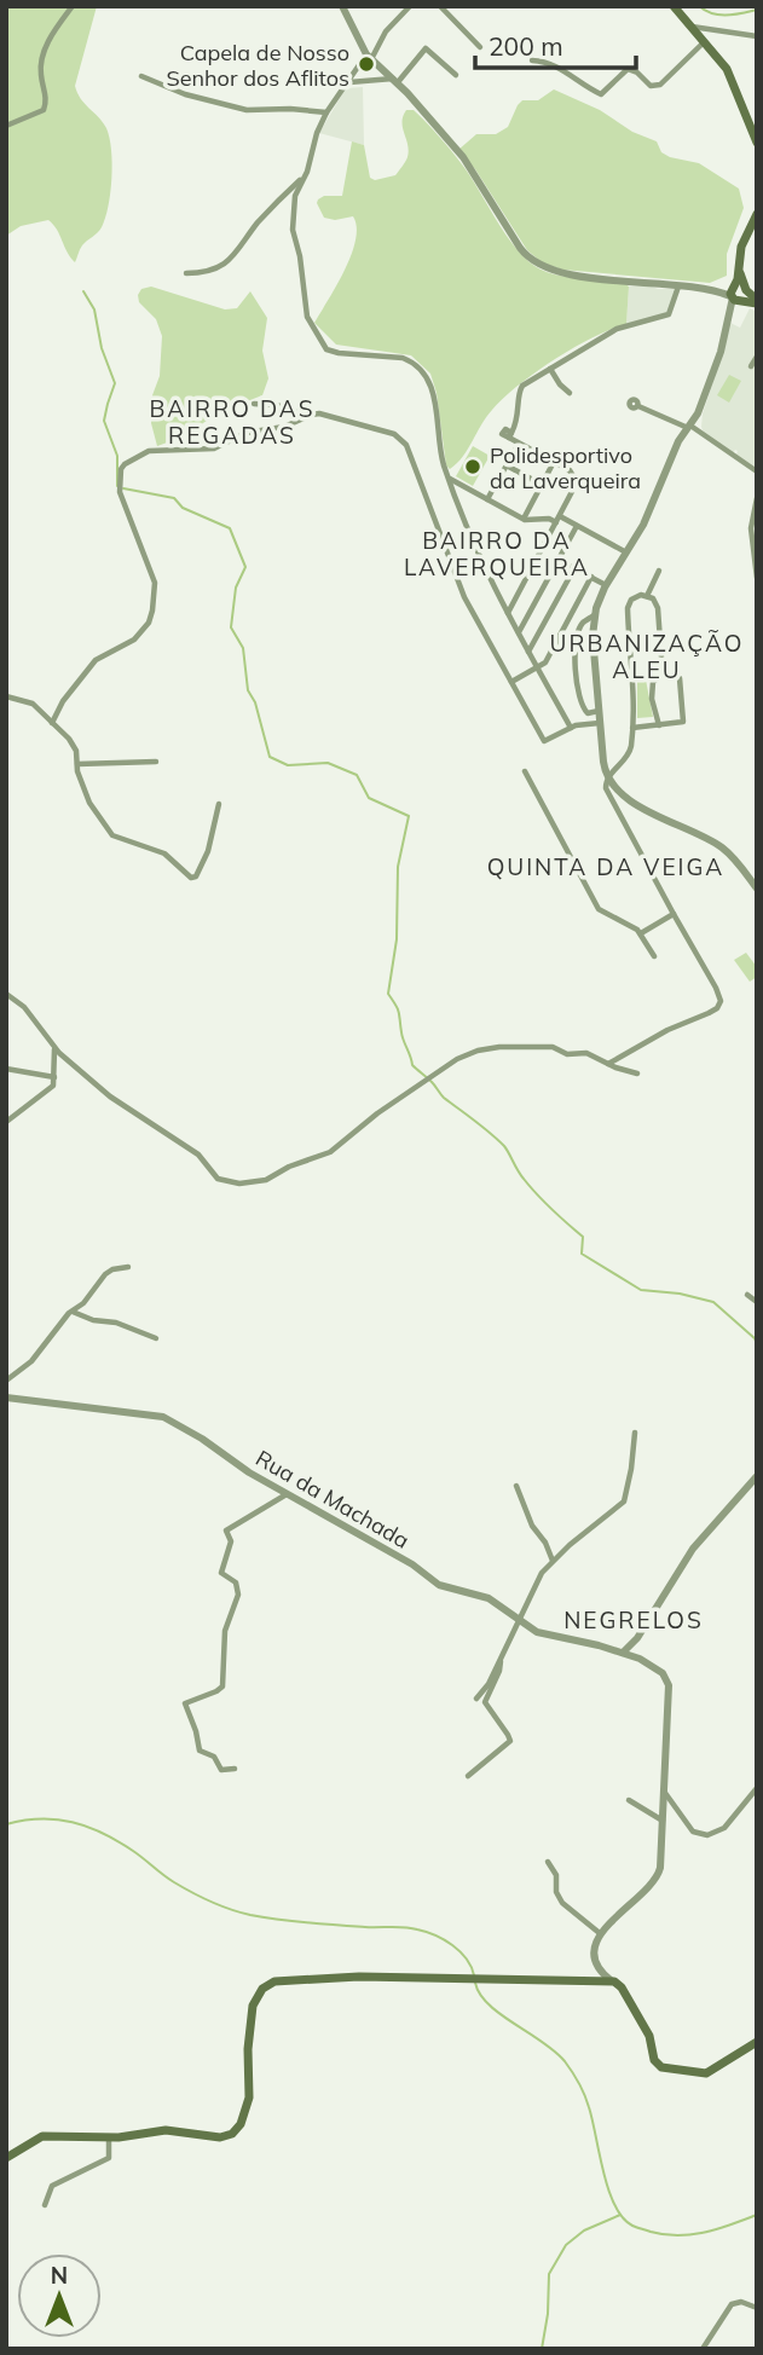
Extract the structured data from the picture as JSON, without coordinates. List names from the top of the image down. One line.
{"streets":{"street":["Rua da Machada"]},"districts":["BAIRRO DAS REGADAS","BAIRRO DA LAVERQUEIRA","URBANIZAÇÃO ALEU","QUINTA DA VEIGA","NEGRELOS"],"places":["Capela de Nosso Senhor dos Aflitos","Polidesportivo da Laverqueira"],"scale_bar":"200 m","north":"top"}
